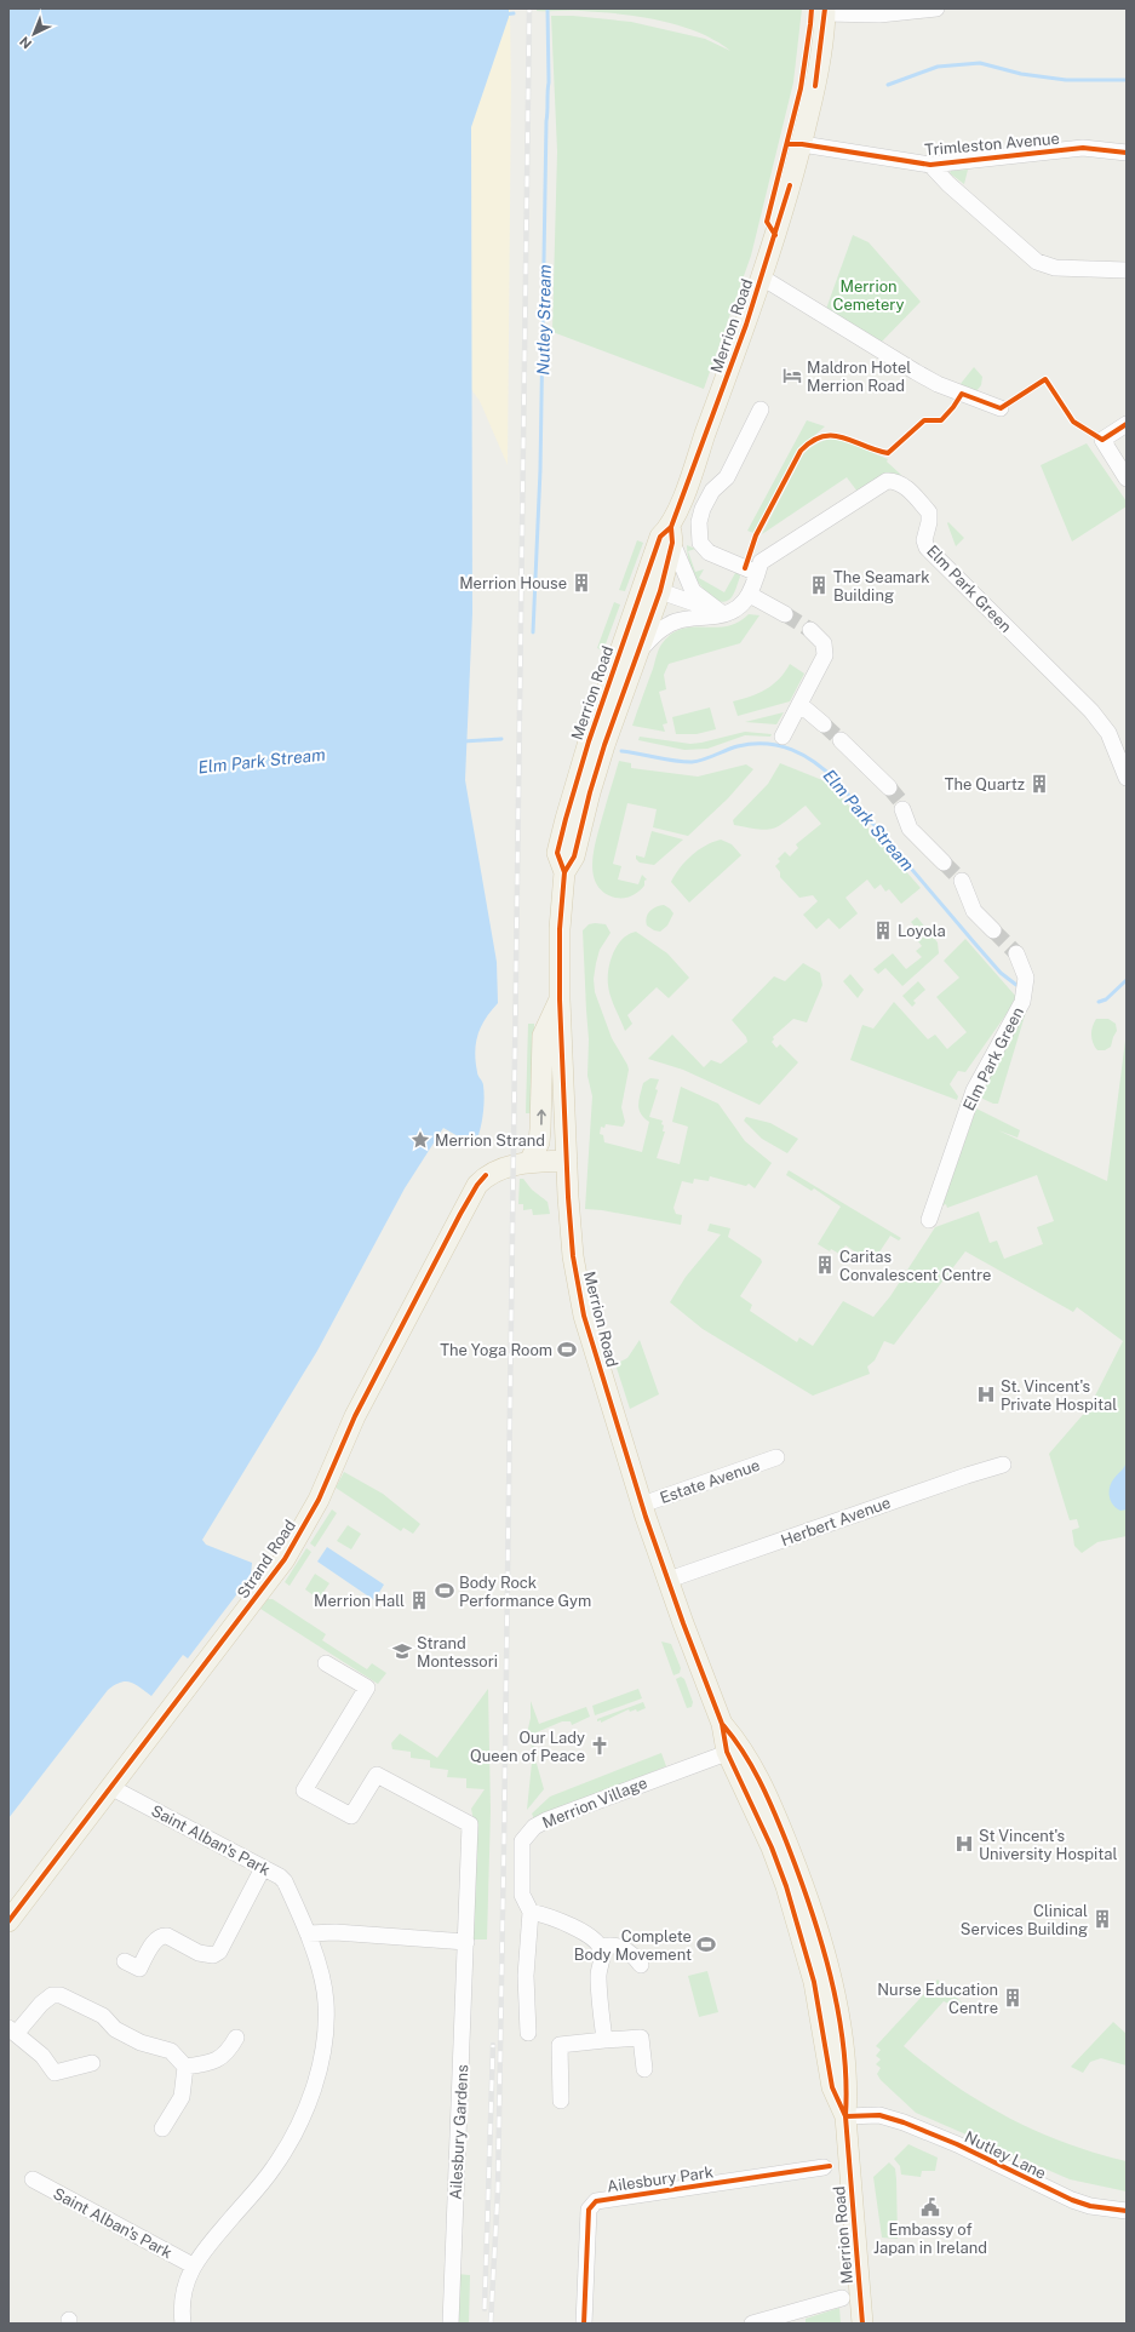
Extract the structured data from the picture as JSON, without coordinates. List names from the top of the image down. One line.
{"streets":{"main road":["Merrion Road","Strand Road"],"street":["Trimleston Avenue","Elm Park Green","Estate Avenue","Herbert Avenue","Merrion Village","Saint Alban's Park","Ailesbury Gardens","Nutley Lane","Ailesbury Park"]},"crossings":[["Trimleston Avenue","Merrion Road"],["Merrion Road","Estate Avenue"],["Merrion Road","Herbert Avenue"],["Merrion Road","Strand Road"],["Merrion Road","Merrion Village"],["Merrion Road","Nutley Lane"],["Strand Road","Saint Alban's Park"]],"water":["Nutley Stream","Elm Park Stream"],"parks":["Merrion Cemetery"],"places":{"hotel":["Maldron Hotel Merrion Road"],"building":["Merrion House","The Seamark Building","The Quartz","Loyola","Caritas Convalescent Centre","Merrion Hall","Clinical Services Building","Nurse Education Centre"],"place":["Merrion Strand"],"sports":["The Yoga Room","Body Rock Performance Gym","Complete Body Movement"],"hospital":["St. Vincent's Private Hospital","St Vincent's University Hospital"],"school or university":["Strand Montessori"],"church":["Our Lady Queen of Peace"],"public building":["Embassy of Japan in Ireland"]},"north":"bottom left"}
